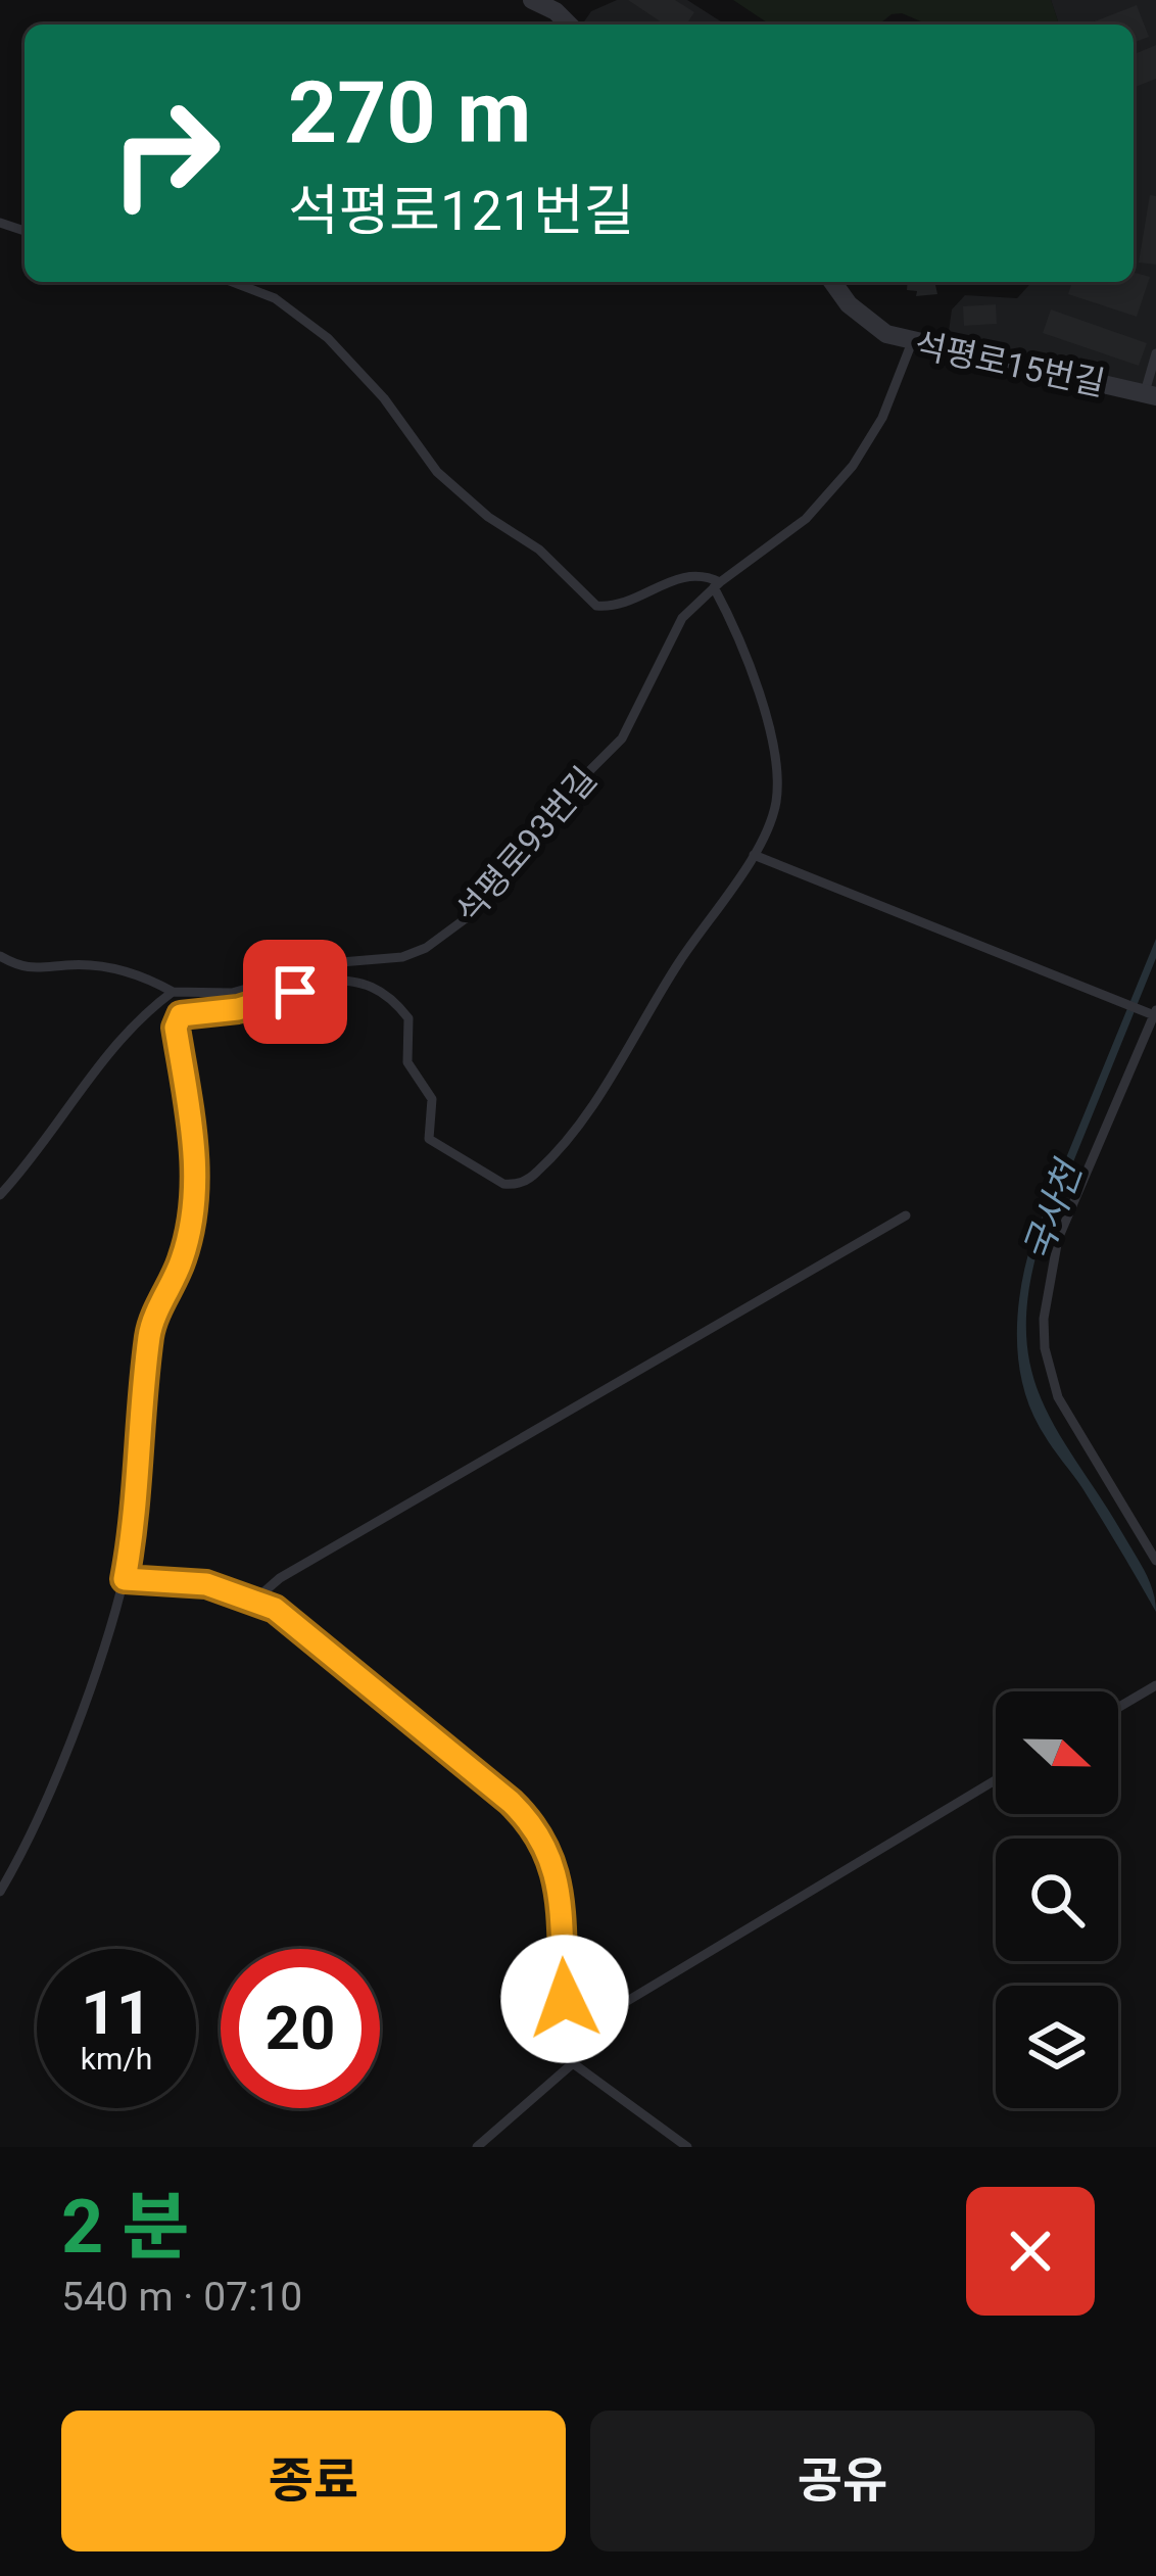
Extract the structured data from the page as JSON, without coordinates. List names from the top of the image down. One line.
{"streets":{"street":["석평로15번길"],"lane":["석평로93번길"]},"crossings":[["석평로15번길","석평로93번길"]],"water":["국사천"],"north":"right","page":{"turn":["270 m","석평로121번길"],"speed":"11 km/h","limit":"20","heading":["2 분","540 m · 07:10"],"buttons":["종료","공유"]}}
